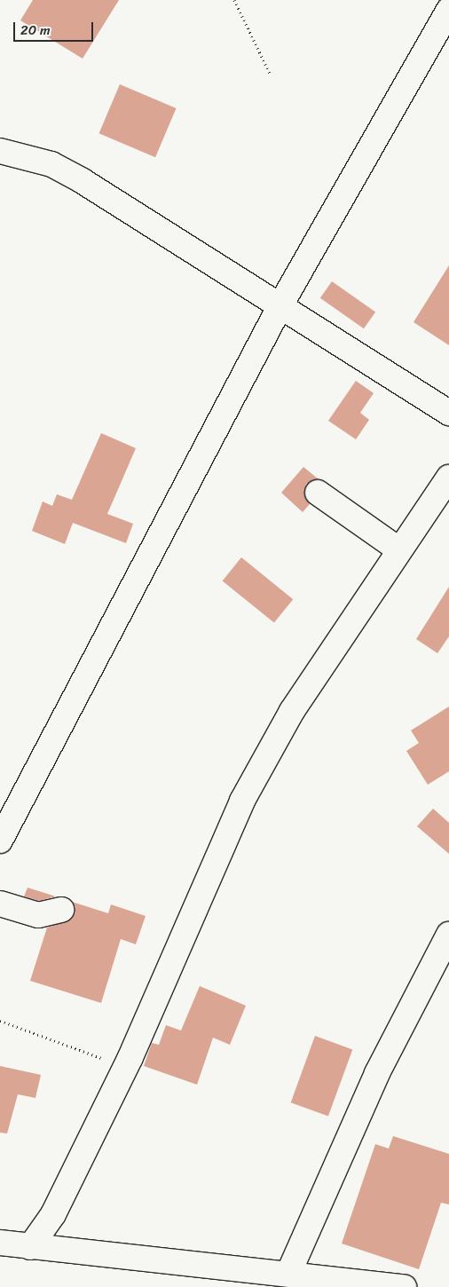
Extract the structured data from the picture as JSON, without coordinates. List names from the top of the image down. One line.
{"scale_bar":"20 m"}
